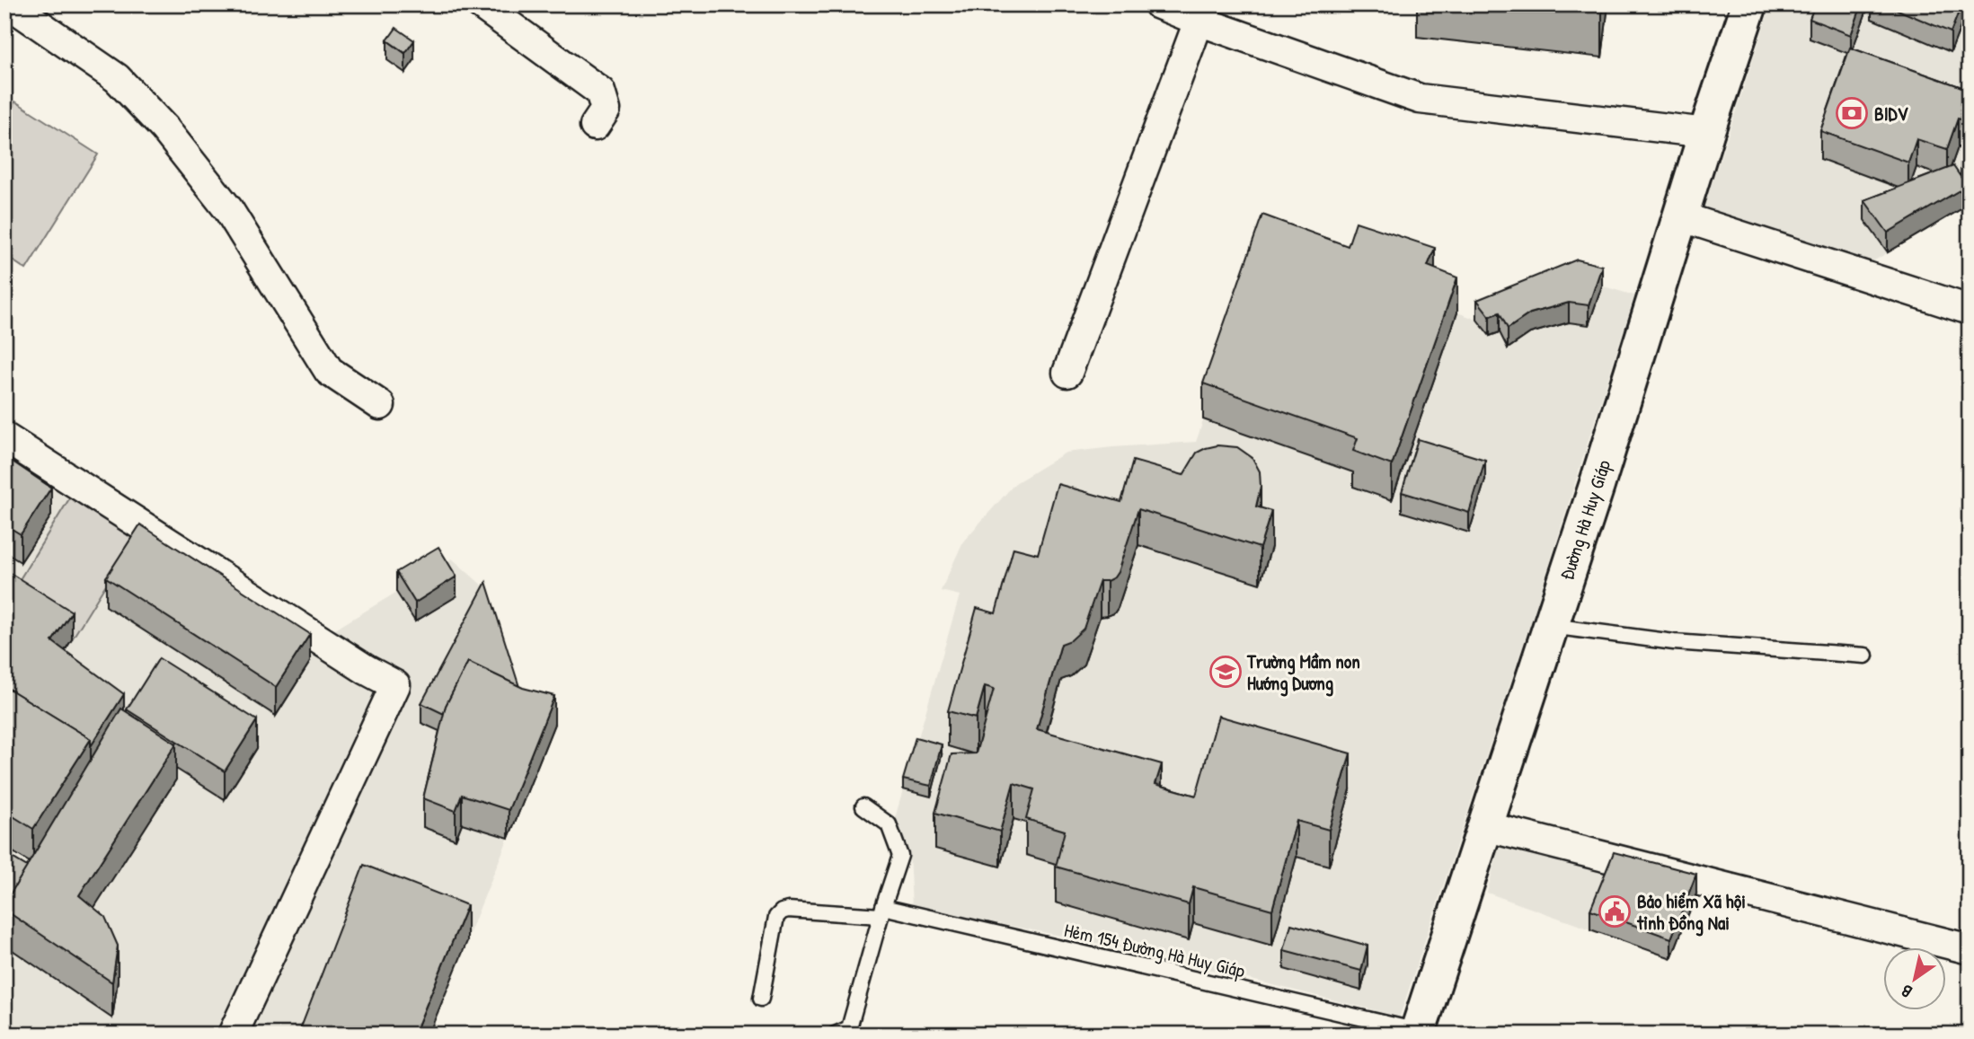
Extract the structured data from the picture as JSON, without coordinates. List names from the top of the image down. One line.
{"streets":{"main road":["Đường Hà Huy Giáp"],"lane":["Hẻm 154 Đường Hà Huy Giáp"]},"crossings":[["Đường Hà Huy Giáp","Hẻm 154 Đường Hà Huy Giáp"]],"places":{"bank":["BIDV"],"school or university":["Trường Mầm non Hướng Dương"],"public building":["Bảo hiểm Xã hội tỉnh Đồng Nai"]},"north":"bottom left"}
